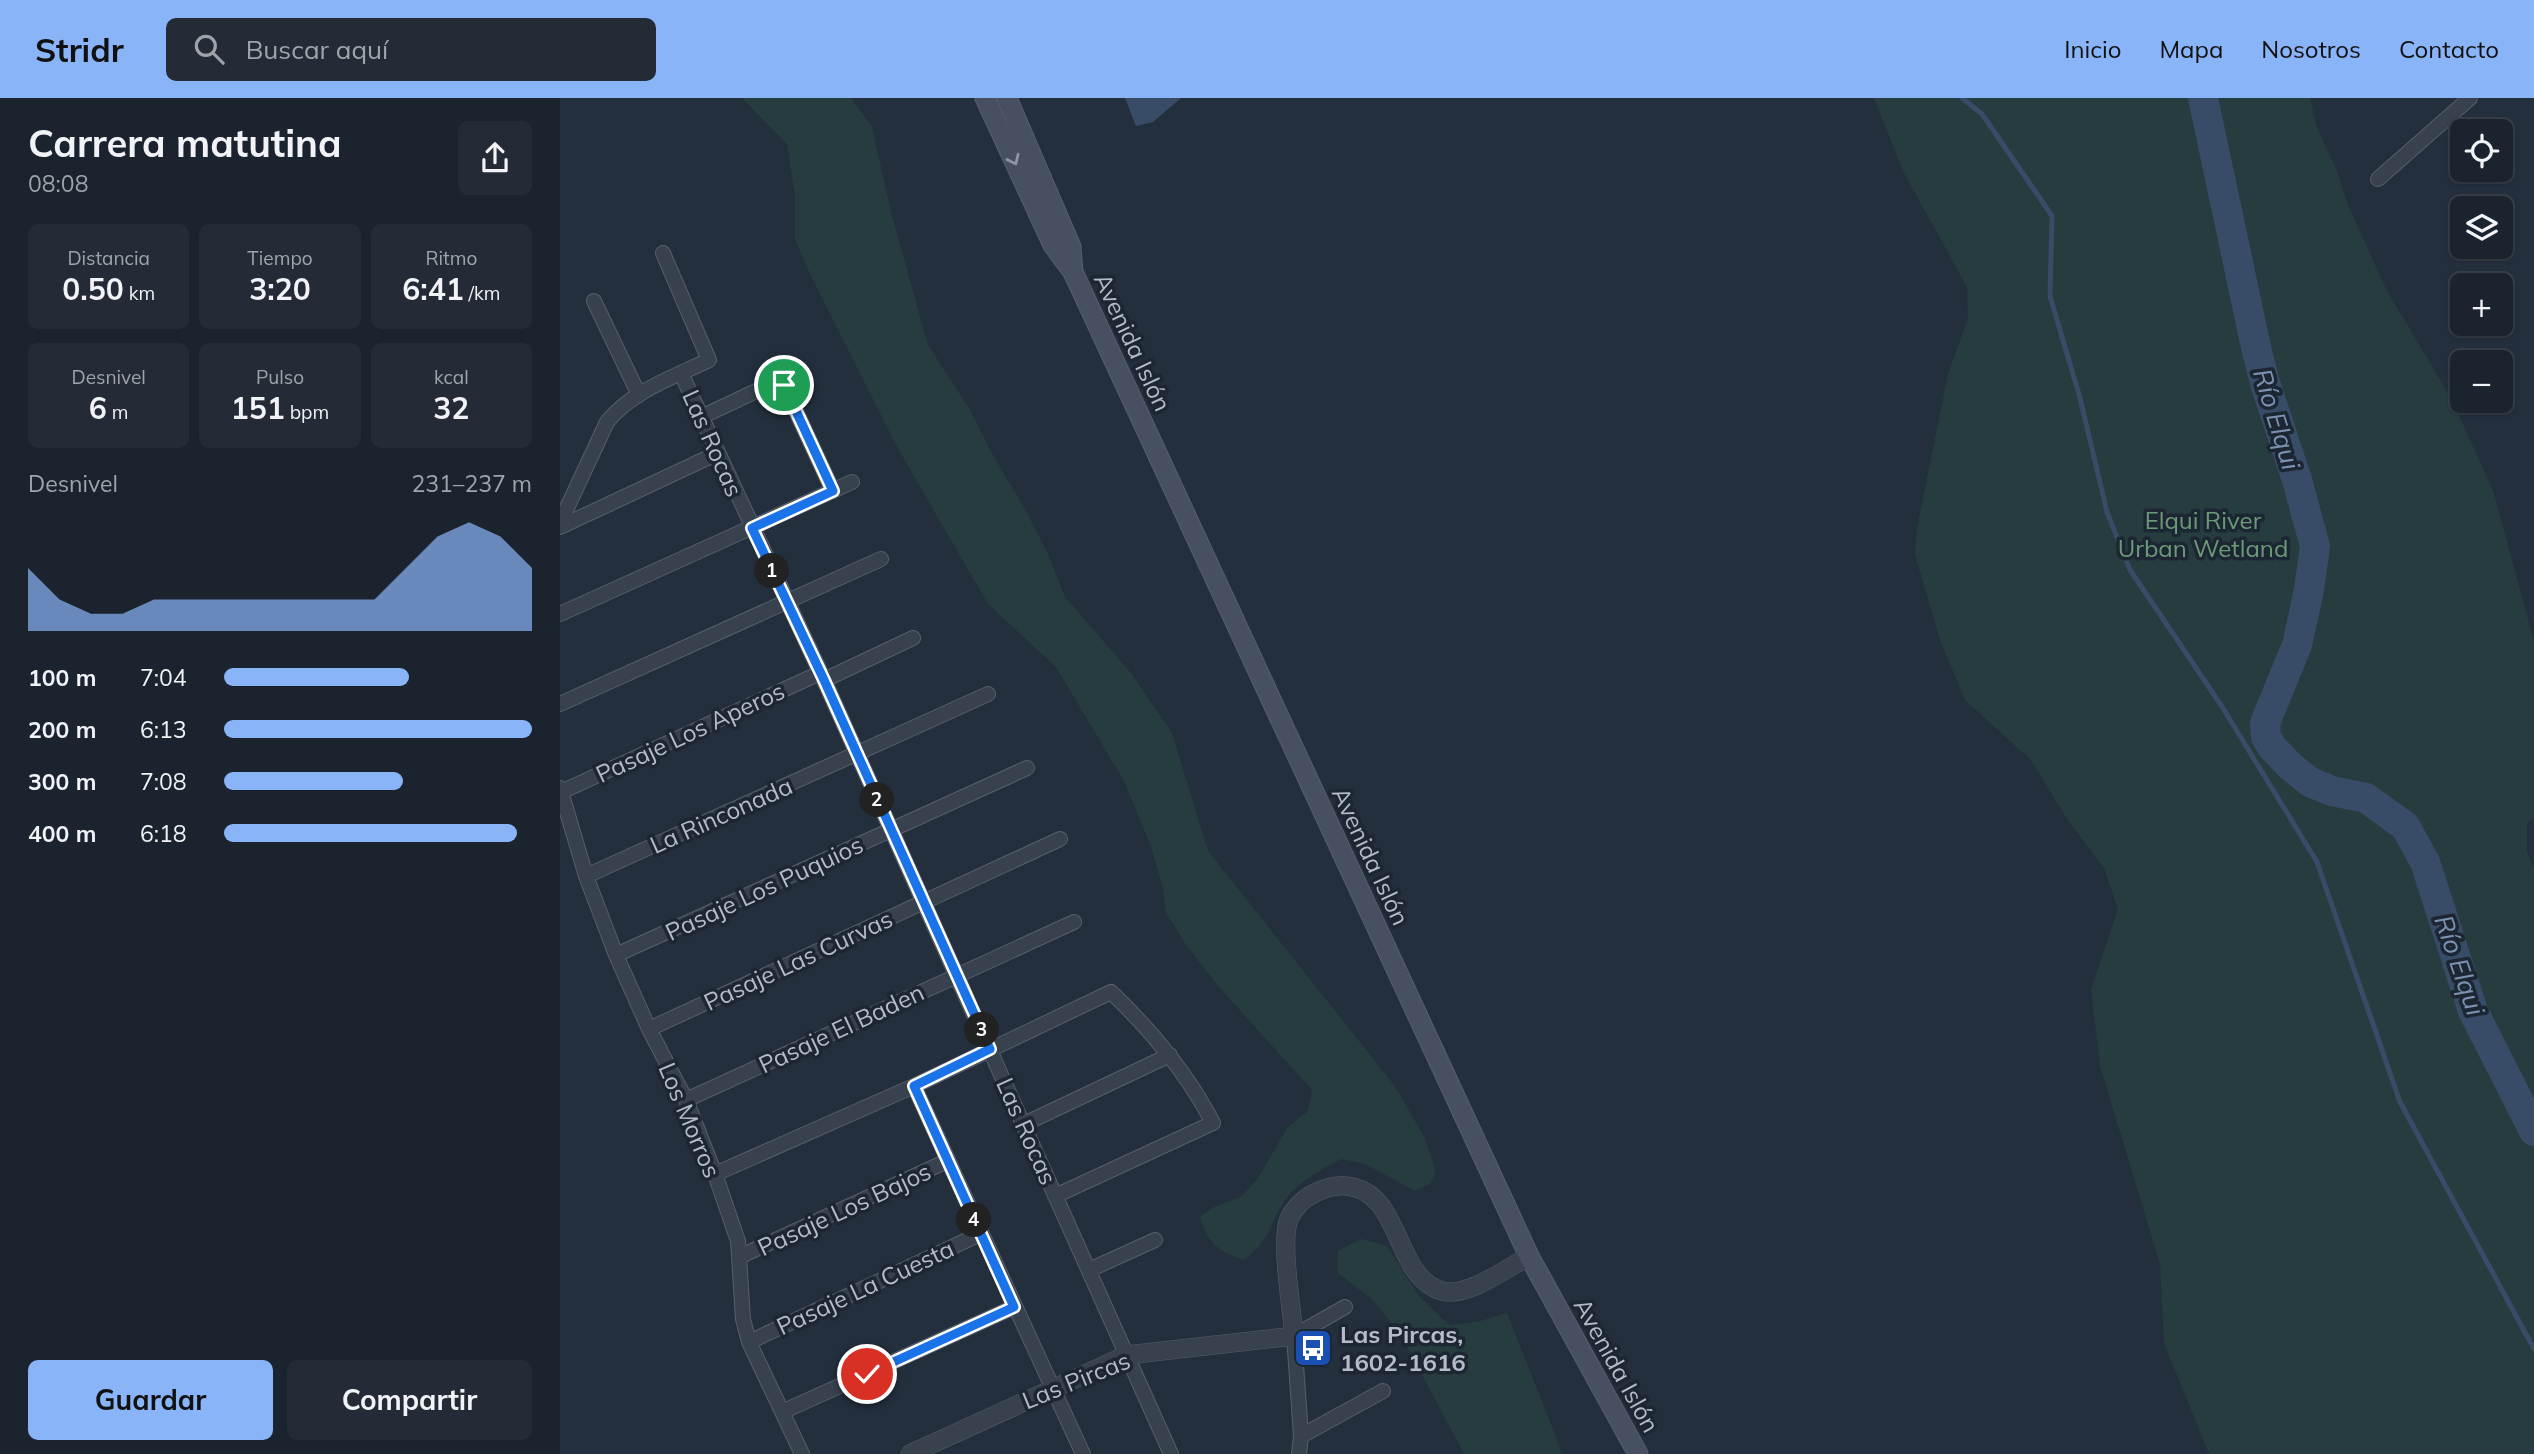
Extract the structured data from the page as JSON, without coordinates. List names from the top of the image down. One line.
{"streets":{"main road":["Avenida Islón"],"street":["Las Rocas","Pasaje Los Aperos","La Rinconada","Pasaje Los Puquios","Pasaje Las Curvas","Pasaje El Baden","Los Morros","Pasaje Los Bajos","Pasaje La Cuesta","Las Pircas"]},"crossings":[["Las Rocas","Pasaje Los Aperos"],["Las Rocas","La Rinconada"],["Las Rocas","Pasaje Los Puquios"],["Las Rocas","Pasaje Las Curvas"],["Las Rocas","Pasaje El Baden"],["Las Rocas","Las Pircas"],["Pasaje Los Aperos","Los Morros"],["La Rinconada","Los Morros"],["Pasaje Los Puquios","Los Morros"],["Pasaje Las Curvas","Los Morros"],["Pasaje El Baden","Los Morros"],["Los Morros","Pasaje Los Bajos"],["Los Morros","Pasaje La Cuesta"]],"water":["Río Elqui"],"parks":["Elqui River Urban Wetland"],"places":{"bus stop":["Las Pircas, 1602-1616"]},"page":{"header":"Stridr","search":"Buscar aquí","nav":["Inicio","Mapa","Nosotros","Contacto"],"heading":["Carrera matutina","08:08"],"map_buttons":["+","−"],"stats":[["Distancia","0.50 km"],["Tiempo","3:20"],["Ritmo","6:41 /km"],["Desnivel","6 m"],["Pulso","151 bpm"],["kcal","32"]],"chart":["Desnivel","231–237 m"],"pins":["1","2","3","4"],"list":[{"name":"100 m","note":"7:04"},{"name":"200 m","note":"6:13"},{"name":"300 m","note":"7:08"},{"name":"400 m","note":"6:18"}],"buttons":["Guardar","Compartir"]}}
